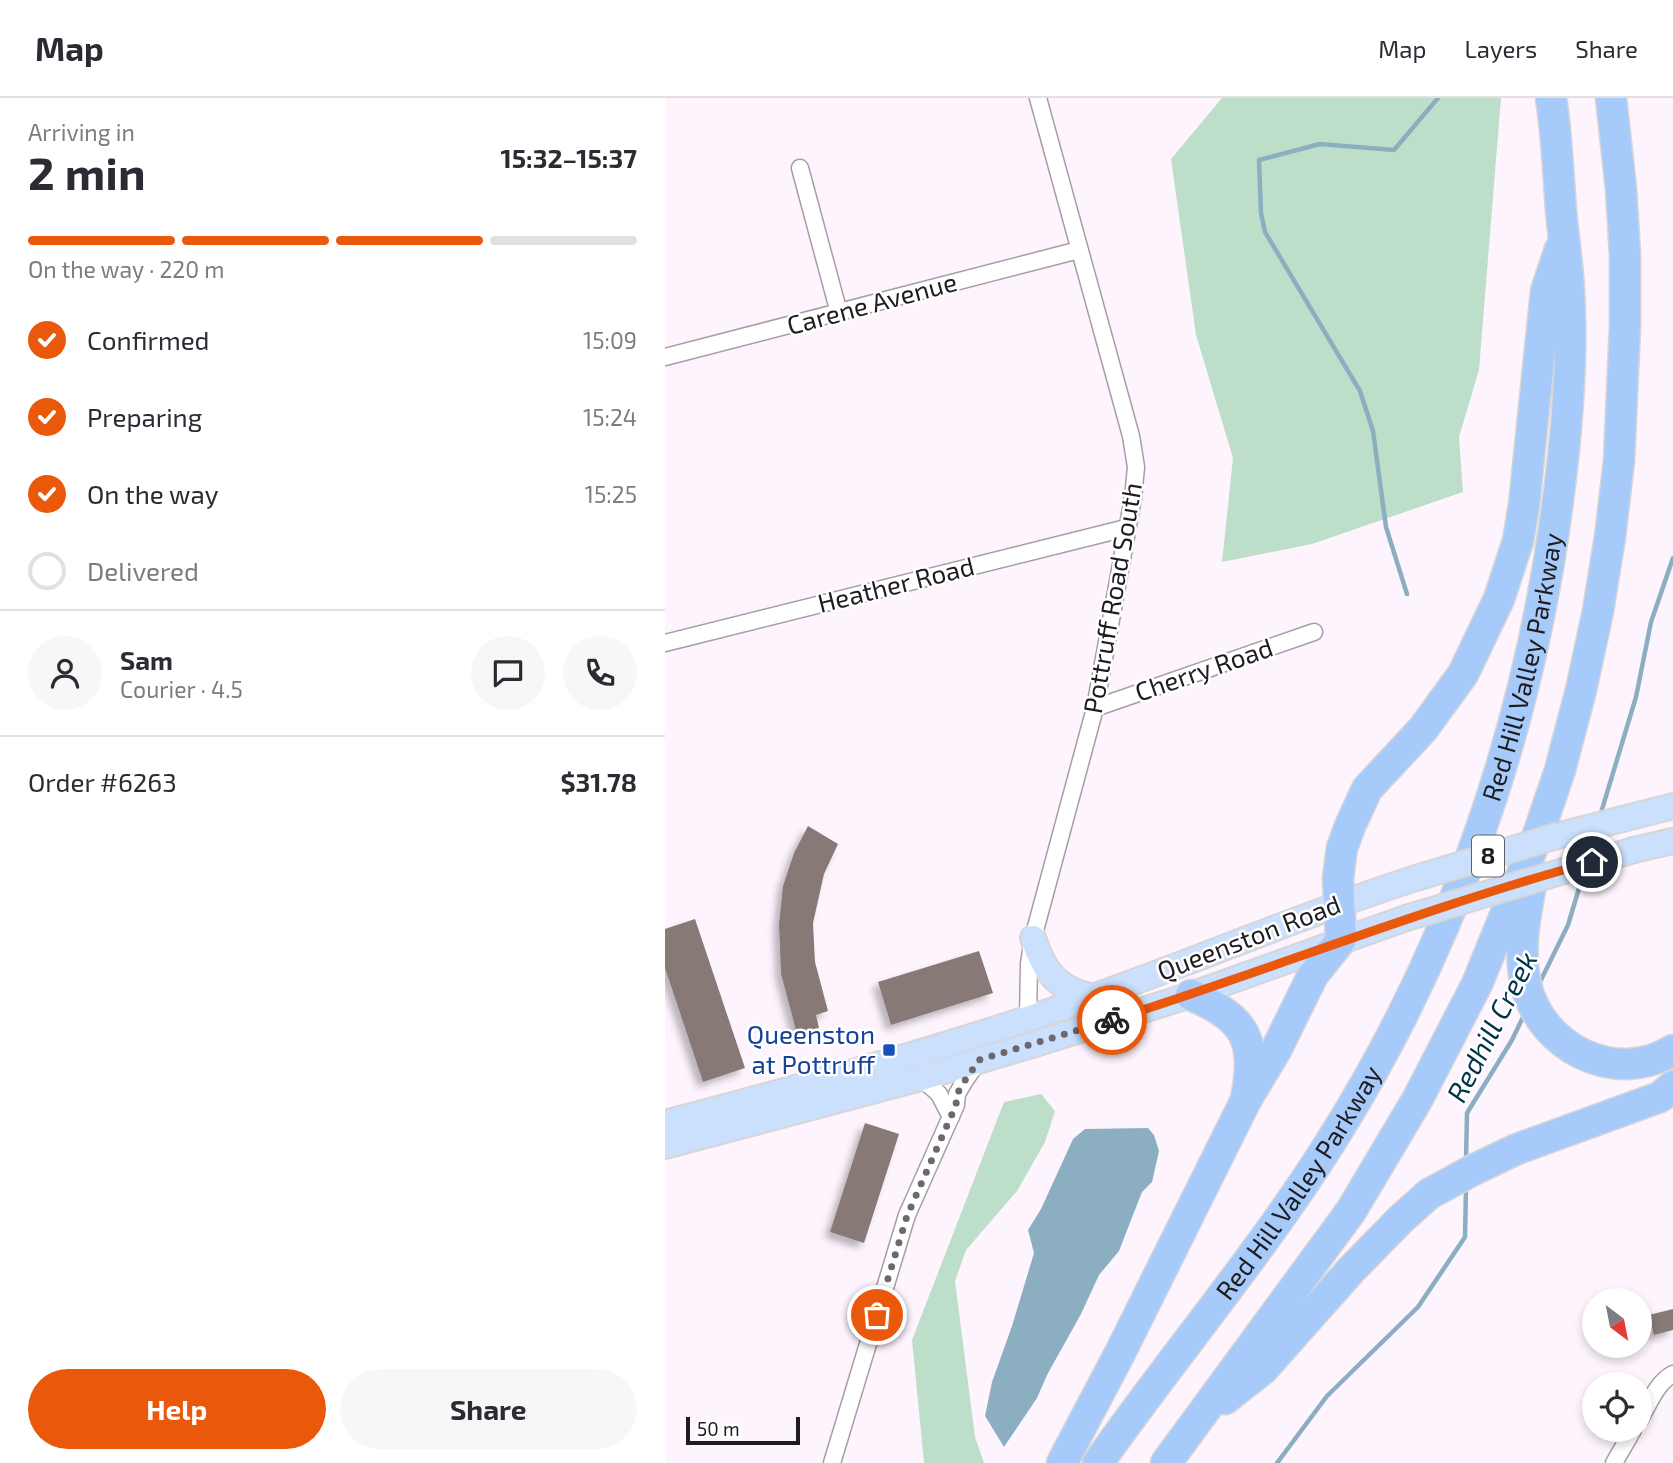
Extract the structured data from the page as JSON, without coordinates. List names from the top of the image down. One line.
{"streets":{"highway":["Red Hill Valley Parkway"],"main road":["8","Queenston Road"],"street":["Carene Avenue","Heather Road","Pottruff Road South","Cherry Road"]},"crossings":[["Carene Avenue","Pottruff Road South"],["Heather Road","Pottruff Road South"],["Pottruff Road South","Cherry Road"],["Pottruff Road South","Queenston Road"]],"water":["Redhill Creek"],"places":{"transit":["Queenston at Pottruff"]},"scale_bar":"50 m","north":"bottom right","page":{"header":"Map","nav":["Map","Layers","Share"],"heading":["2 min","Arriving in","15:32–15:37"],"panel":["Sam","Courier · 4.5","Order #6263","$31.78"],"bar":"On the way · 220 m","list":[["Confirmed","15:09"],["Preparing","15:24"],["On the way","15:25"],"Delivered"],"buttons":["Help","Share"],"scale":"50 m"}}
